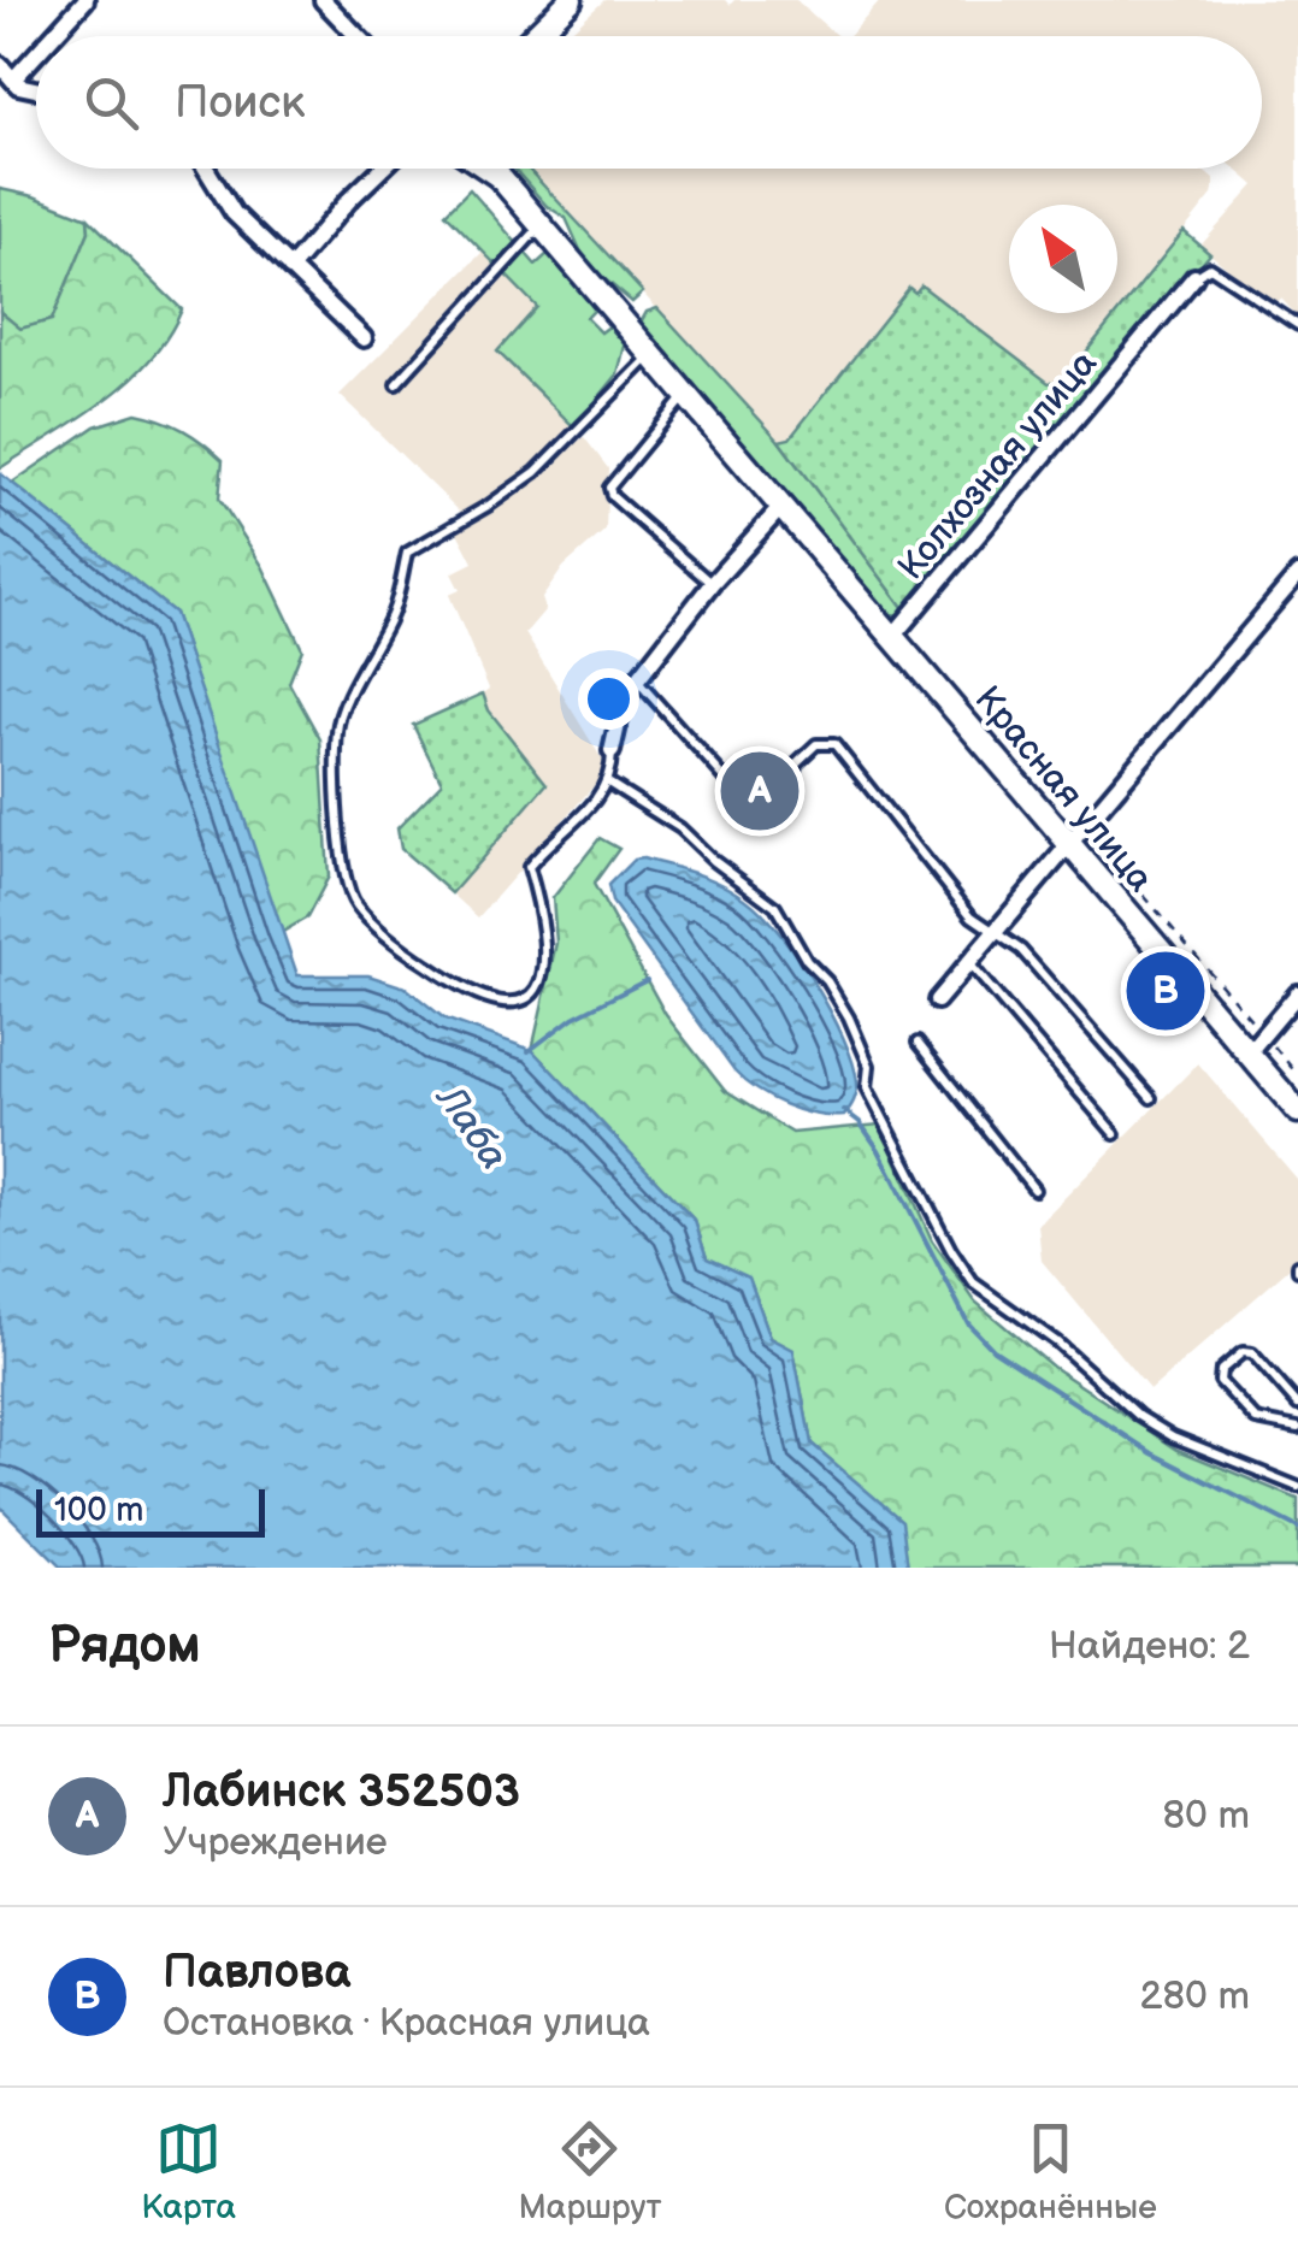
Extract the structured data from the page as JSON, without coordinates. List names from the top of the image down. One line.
{"streets":{"street":["Колхозная улица","Красная улица"]},"crossings":[["Колхозная улица","Красная улица"]],"water":["Лаба"],"scale_bar":"100 m","north":"top left","page":{"search":"Поиск","pins":["A","B"],"scale":"100 m","heading":["Рядом","Найдено: 2"],"list":[{"mark":"A","name":"Лабинск 352503","note":"Учреждение","value":"80 m"},{"mark":"B","name":"Павлова","note":"Остановка · Красная улица","value":"280 m"}],"nav":["Карта","Маршрут","Сохранённые"]}}
